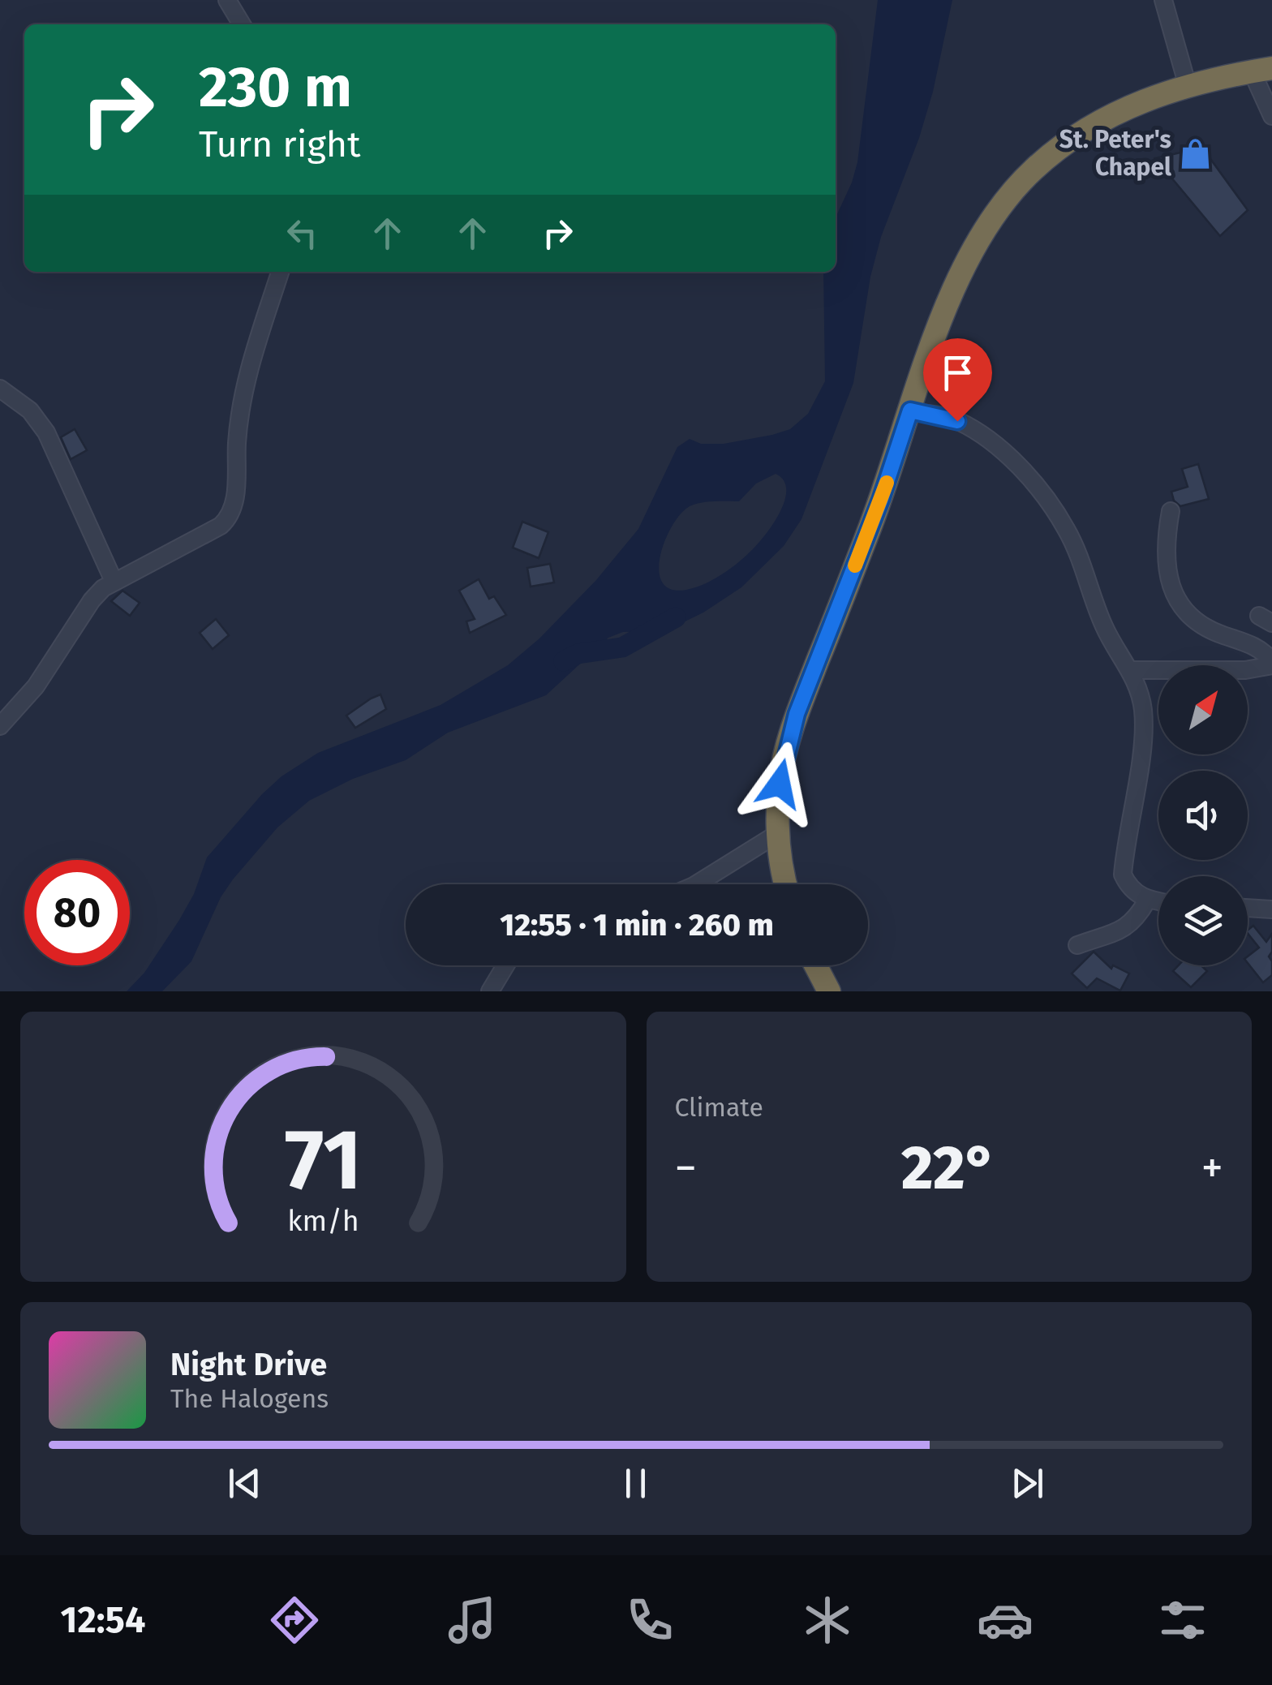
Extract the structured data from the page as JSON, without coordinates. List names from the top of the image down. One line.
{"places":{"shop":["St. Peter's Chapel"]},"north":"top right","page":{"turn":["230 m","Turn right"],"limit":"80","trip":"12:55 · 1 min · 260 m","tile":"Climate","heat":["−","22°","+"],"song":["Night Drive","The Halogens"],"tabs":"12:54","gauge":["71","km/h"]}}
